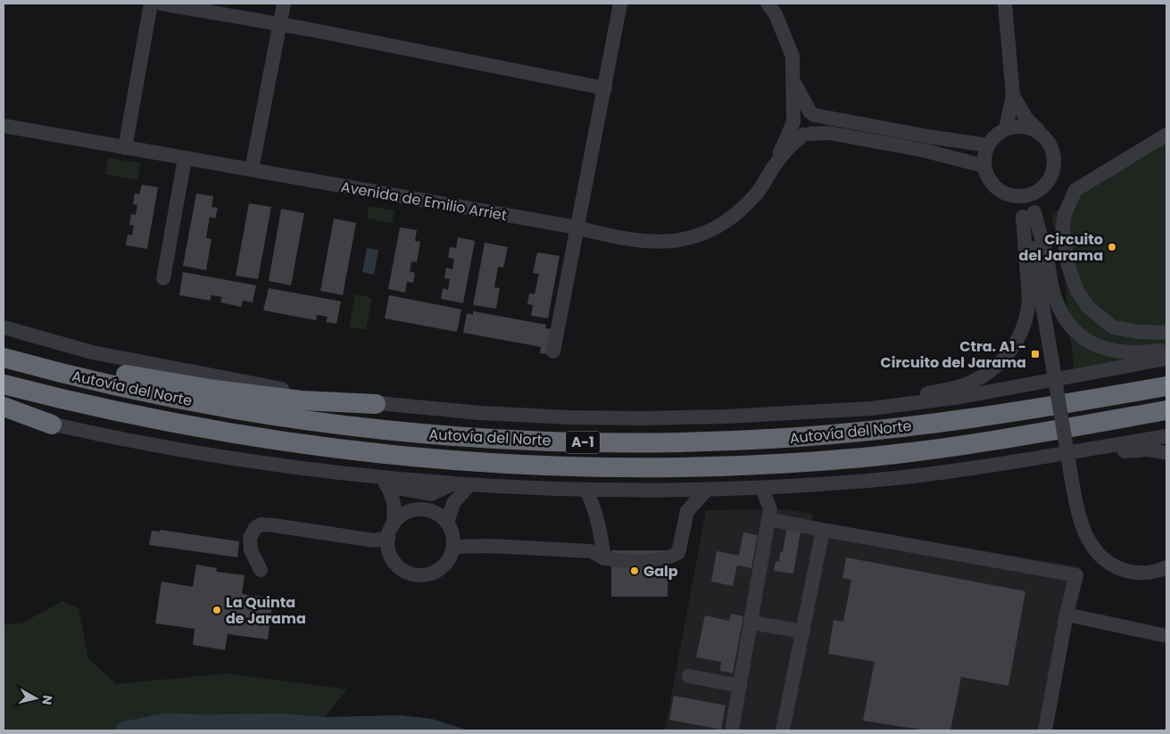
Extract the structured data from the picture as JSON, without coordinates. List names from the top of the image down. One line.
{"streets":{"highway":["Autovía del Norte","A-1"],"street":["Avenida de Emilio Arriet"]},"places":{"other":["Circuito del Jarama","Galp","La Quinta de Jarama"],"transit":["Ctra. A1 - Circuito del Jarama"]},"north":"right"}
